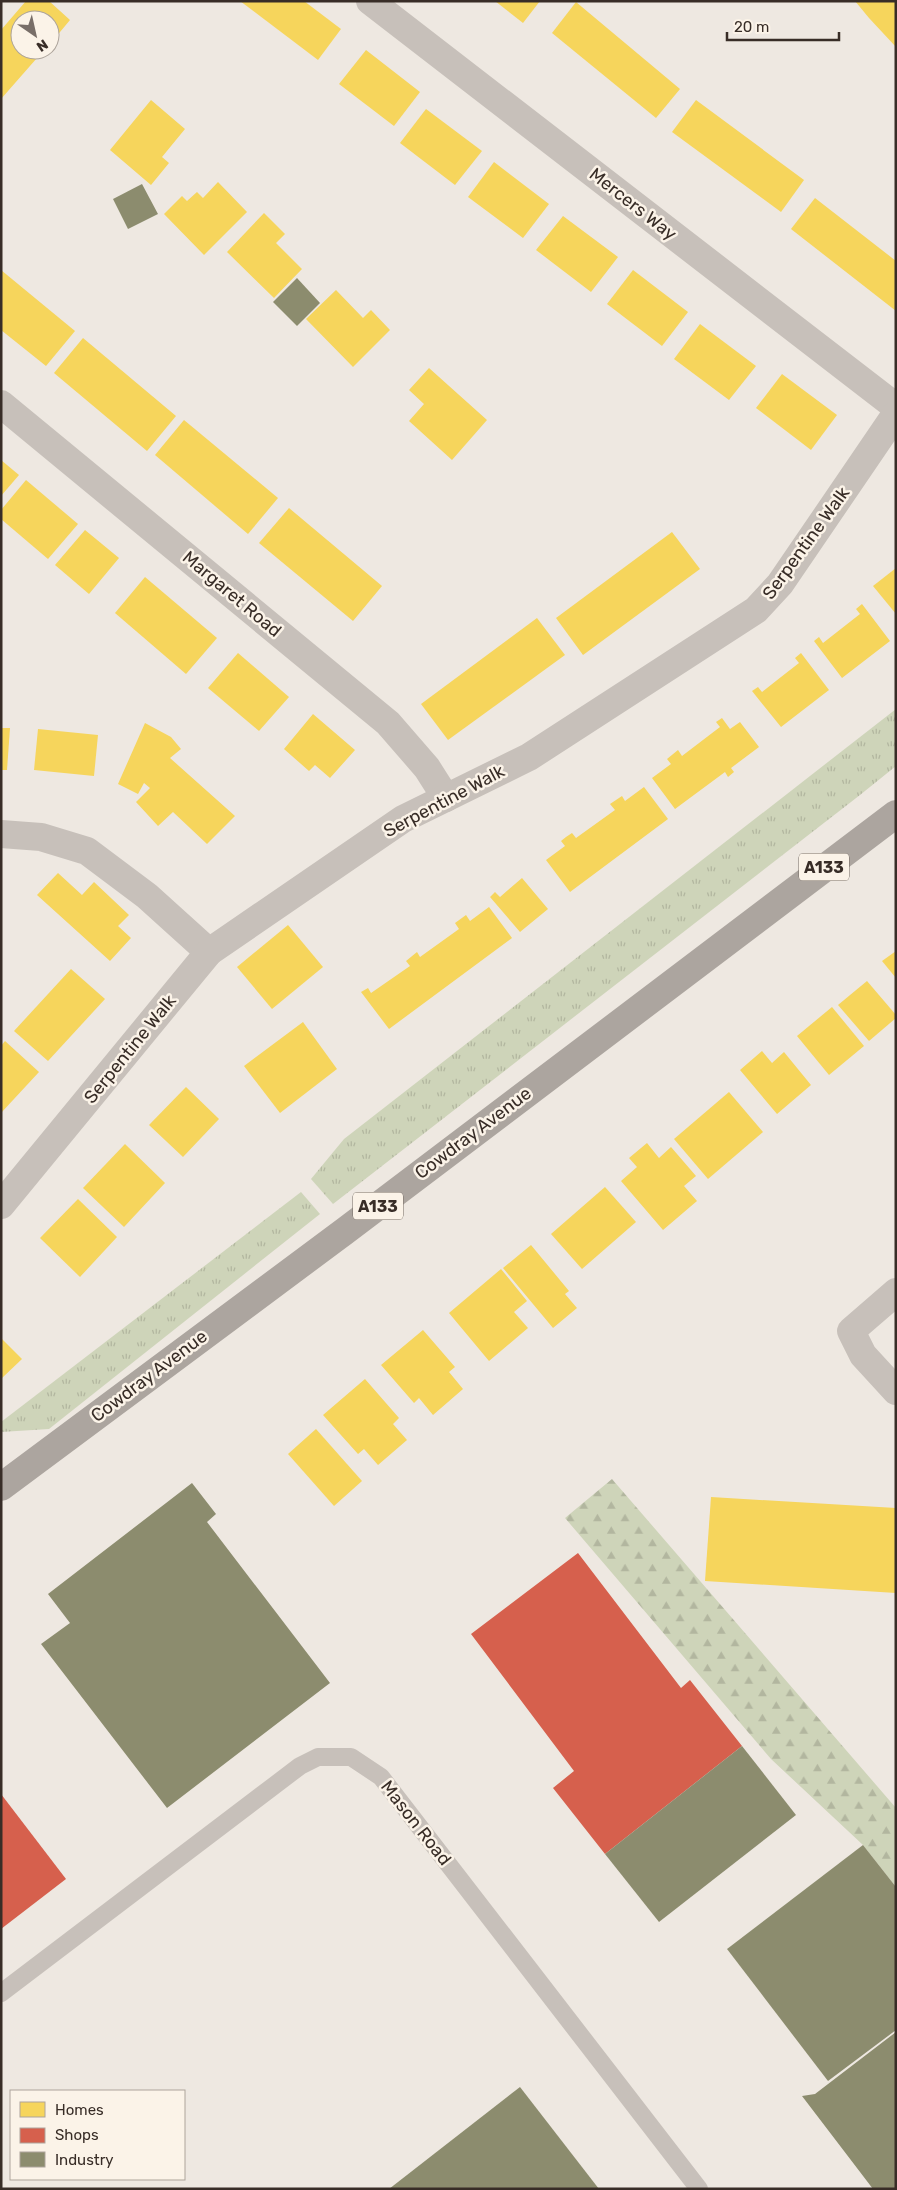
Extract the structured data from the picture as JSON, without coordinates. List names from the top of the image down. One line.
{"streets":{"main road":["A133","Cowdray Avenue"],"street":["Mercers Way","Serpentine Walk","Margaret Road"],"lane":["Mason Road"]},"crossings":[["Serpentine Walk","Margaret Road"]],"legend":["Homes","Shops","Industry"],"scale_bar":"20 m","north":"bottom right"}
